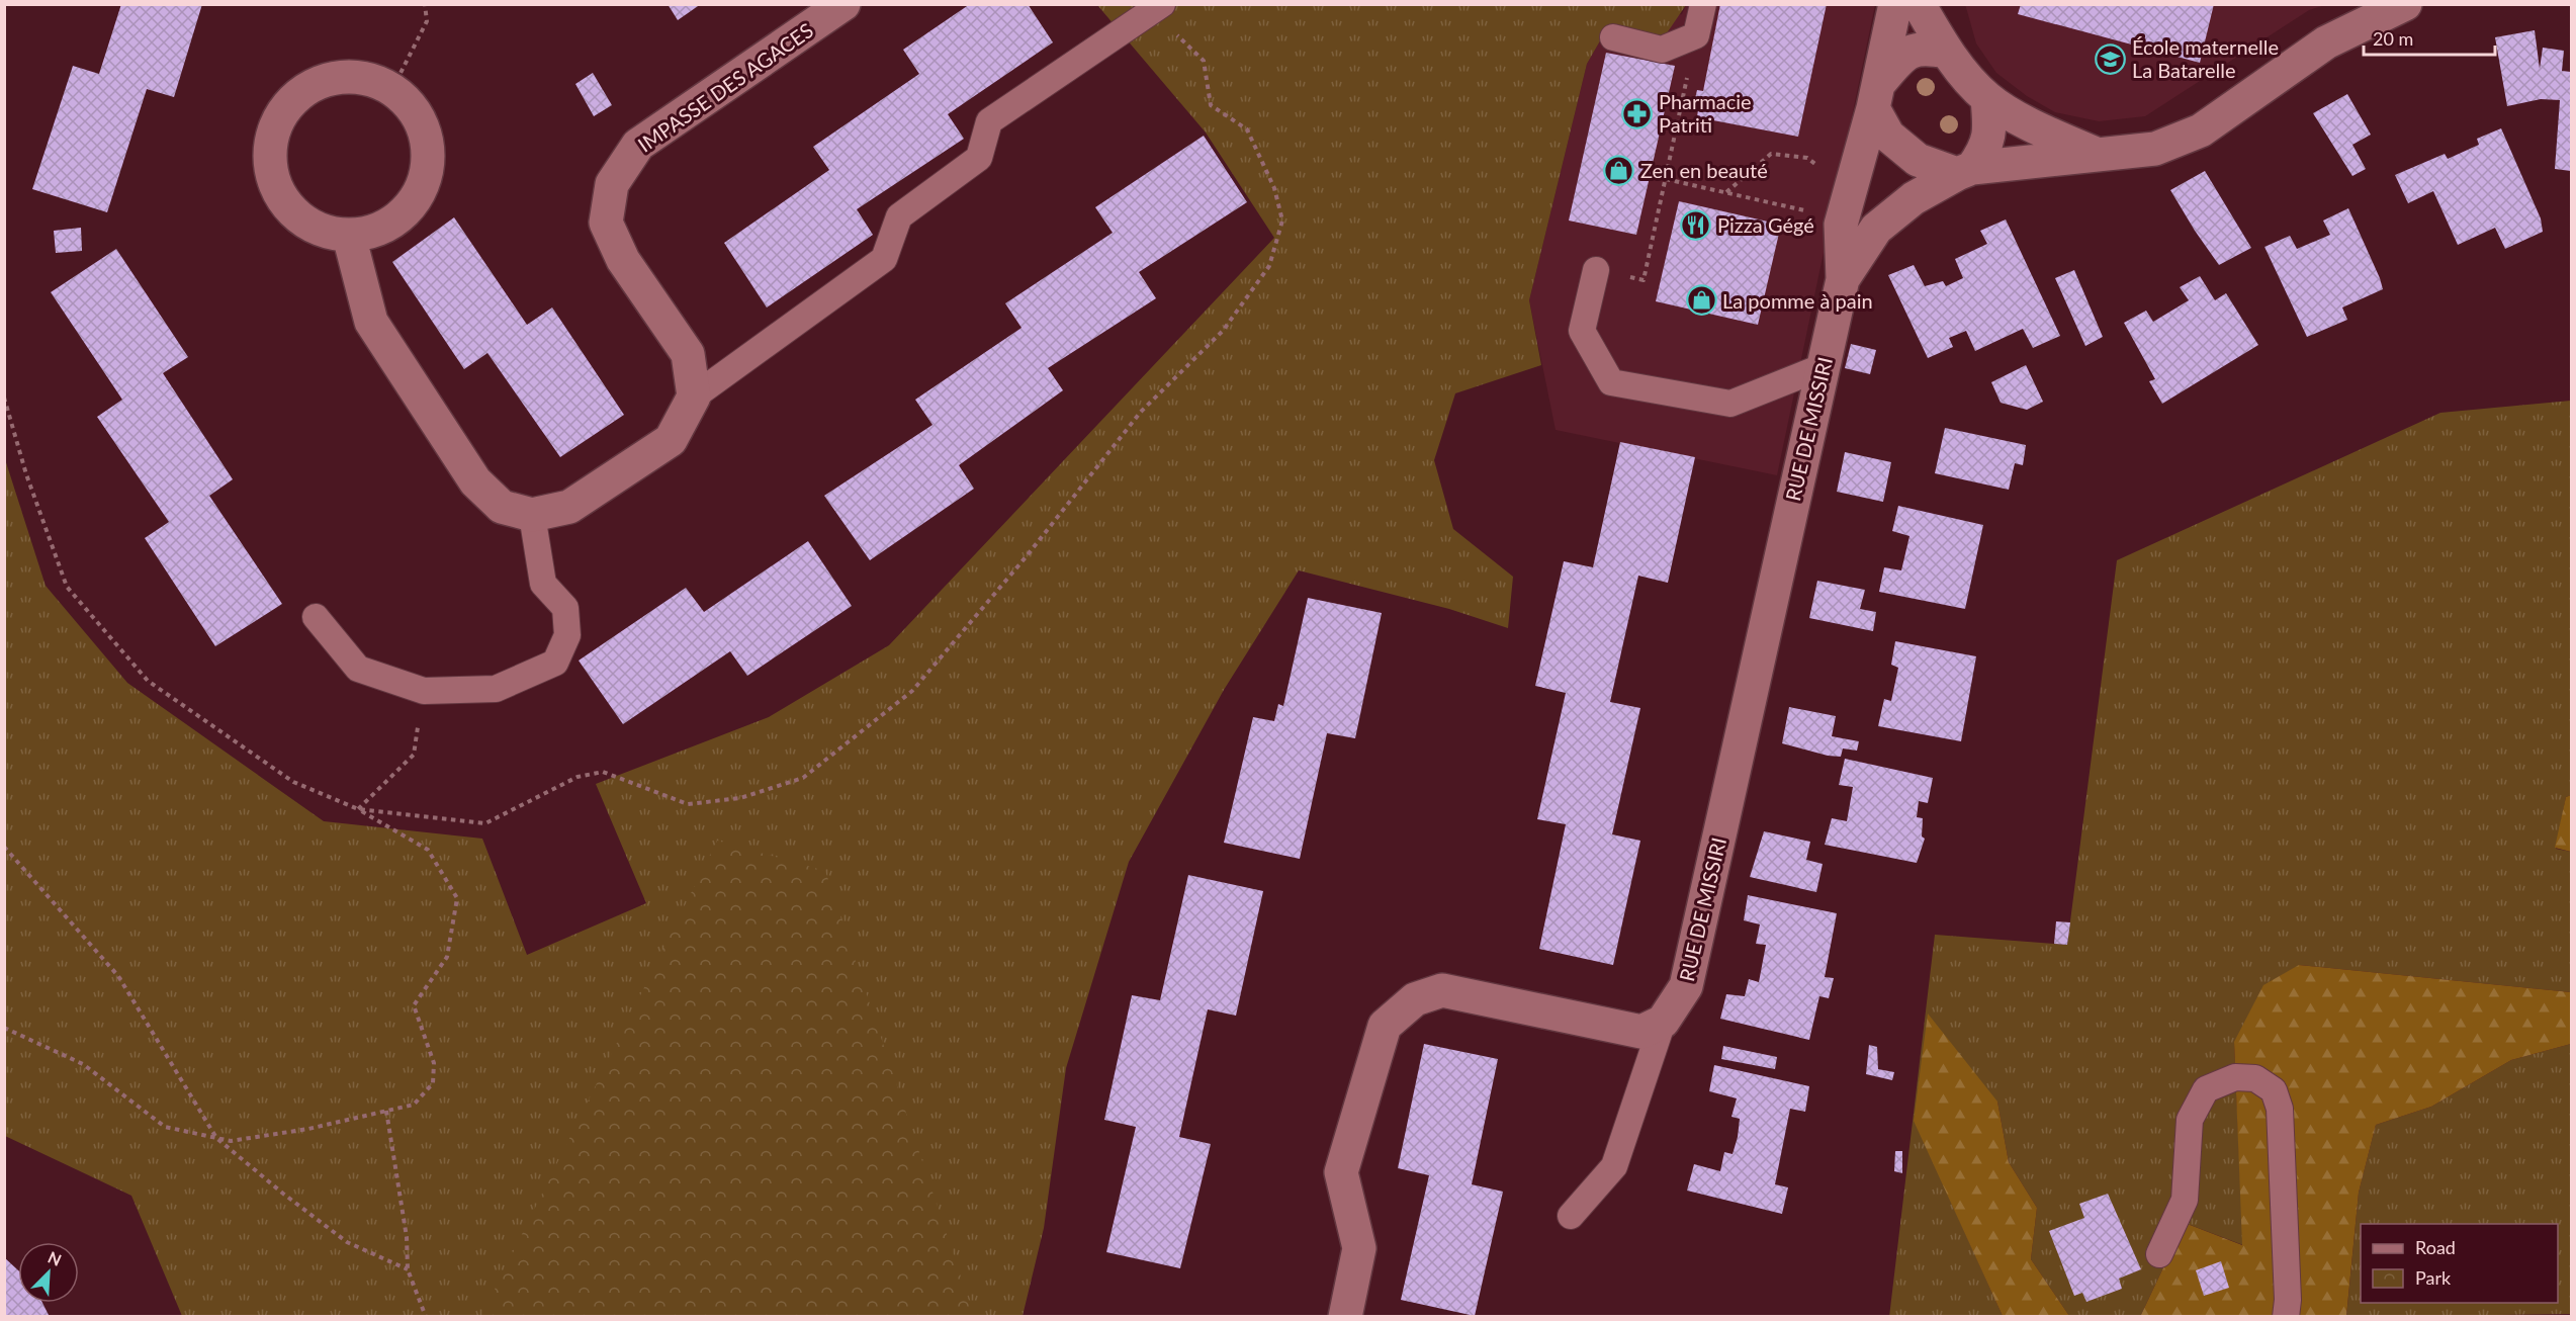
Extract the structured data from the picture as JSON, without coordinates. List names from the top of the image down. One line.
{"streets":{"street":["IMPASSE DES AGACES","RUE DE MISSIRI"]},"places":{"school or university":["École maternelle La Batarelle"],"pharmacy":["Pharmacie Patriti"],"shop":["Zen en beauté","La pomme à pain"],"restaurant":["Pizza Gégé"]},"legend":["Road","Park"],"scale_bar":"20 m","north":"top right"}
